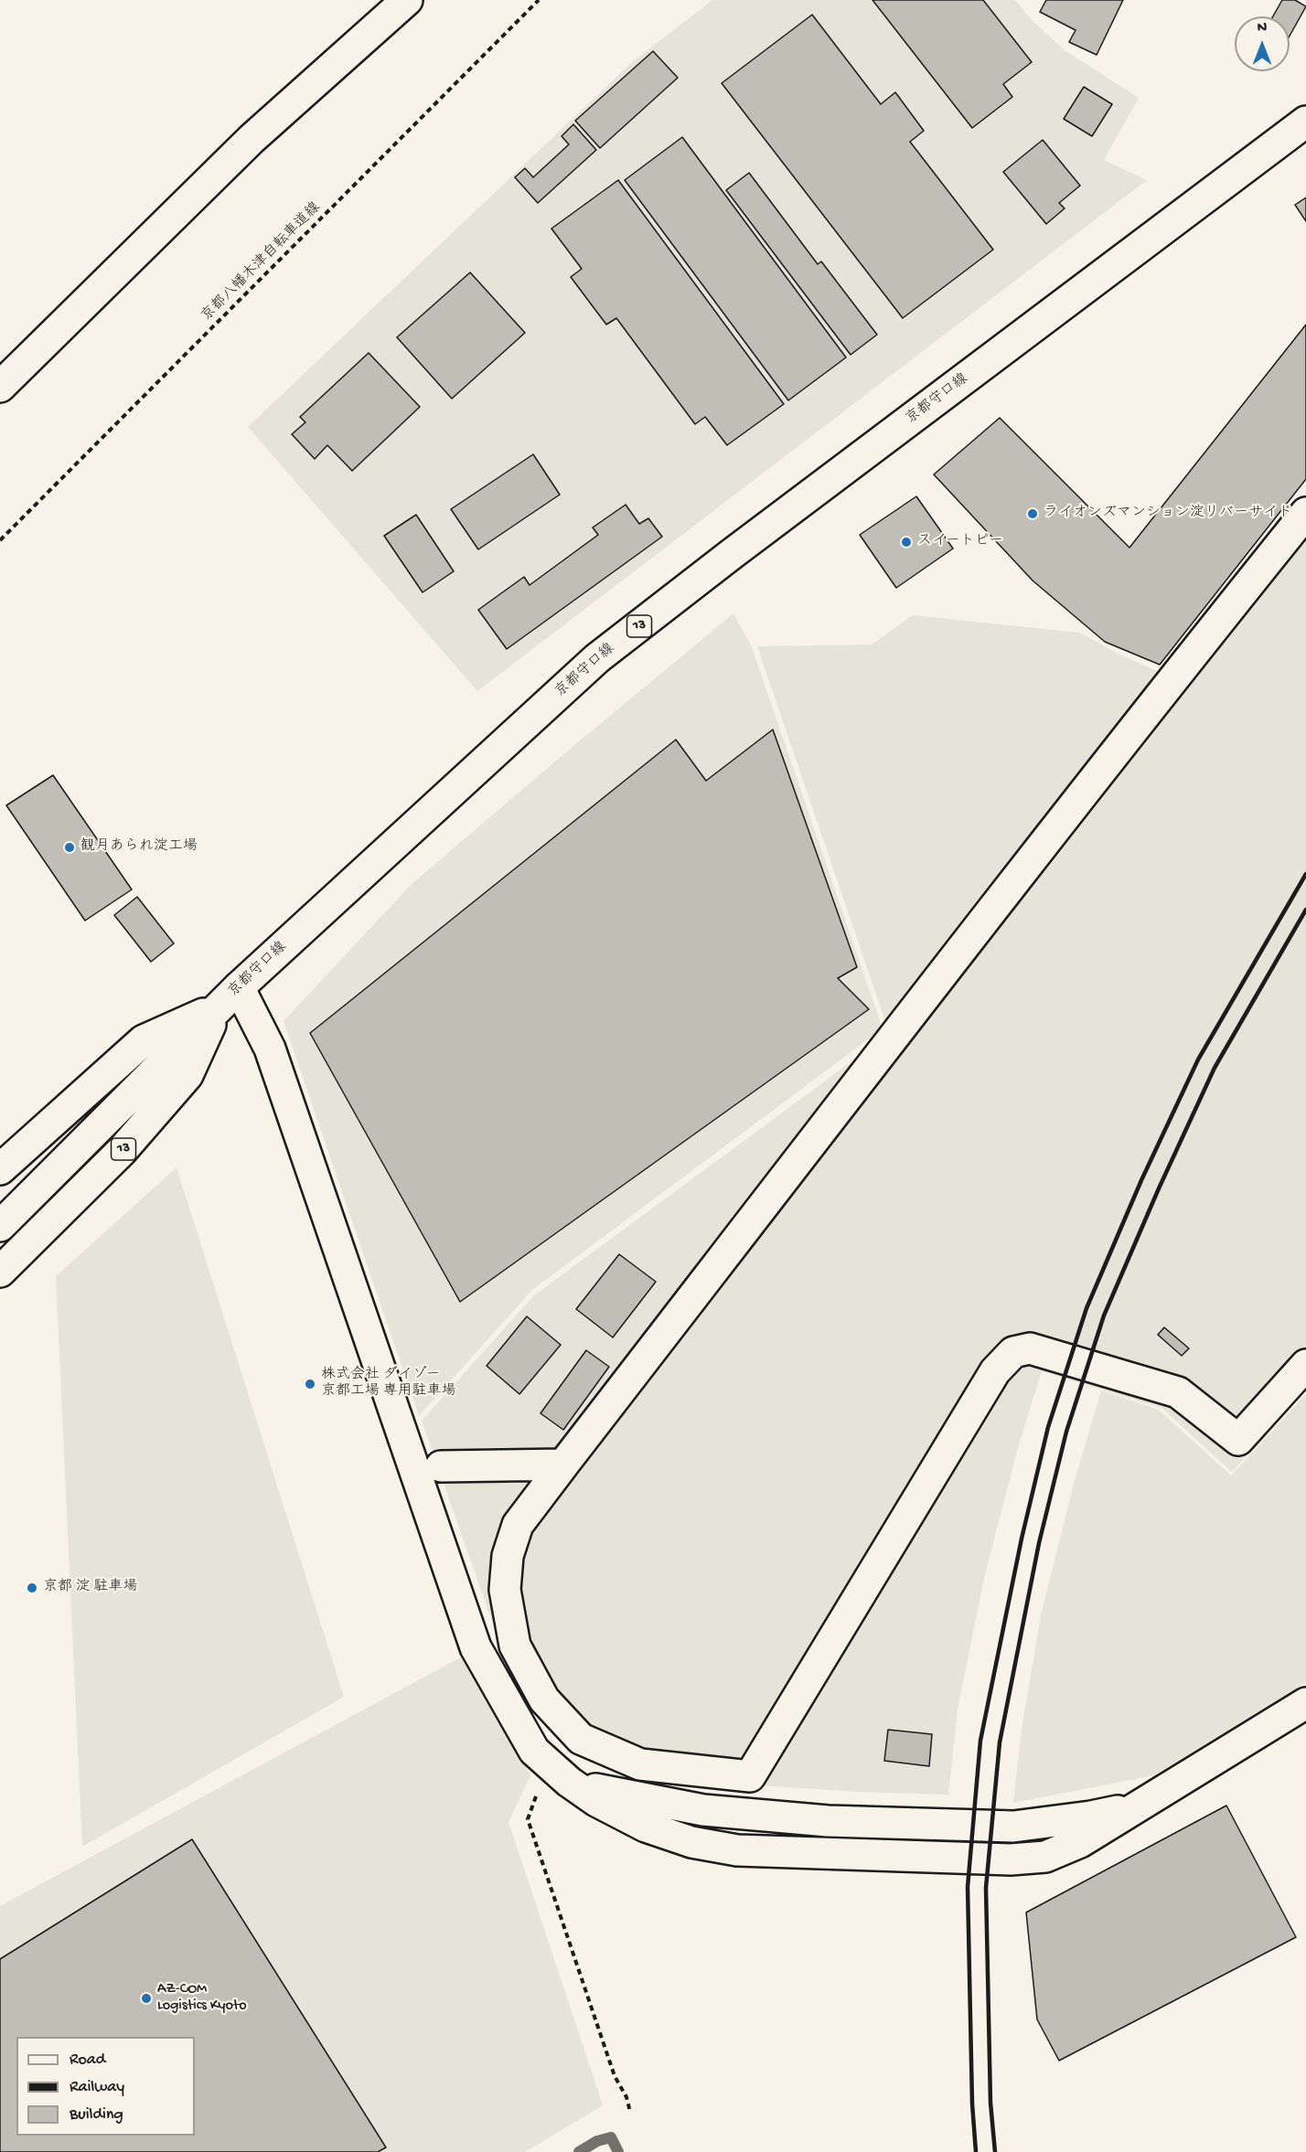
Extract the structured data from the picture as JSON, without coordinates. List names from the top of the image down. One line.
{"streets":{"main road":["京都守口線","13"],"path":["京都八幡木津自転車道線"]},"crossings":[["京都守口線","13"]],"places":["ライオンズマンション淀リバーサイド","スイートピー","観月あられ淀工場","株式会社 ダイゾー 京都工場 専用駐車場","京都 淀 駐車場","AZ-COM Logistics Kyoto"],"legend":["Road","Railway","Building"],"north":"top"}
